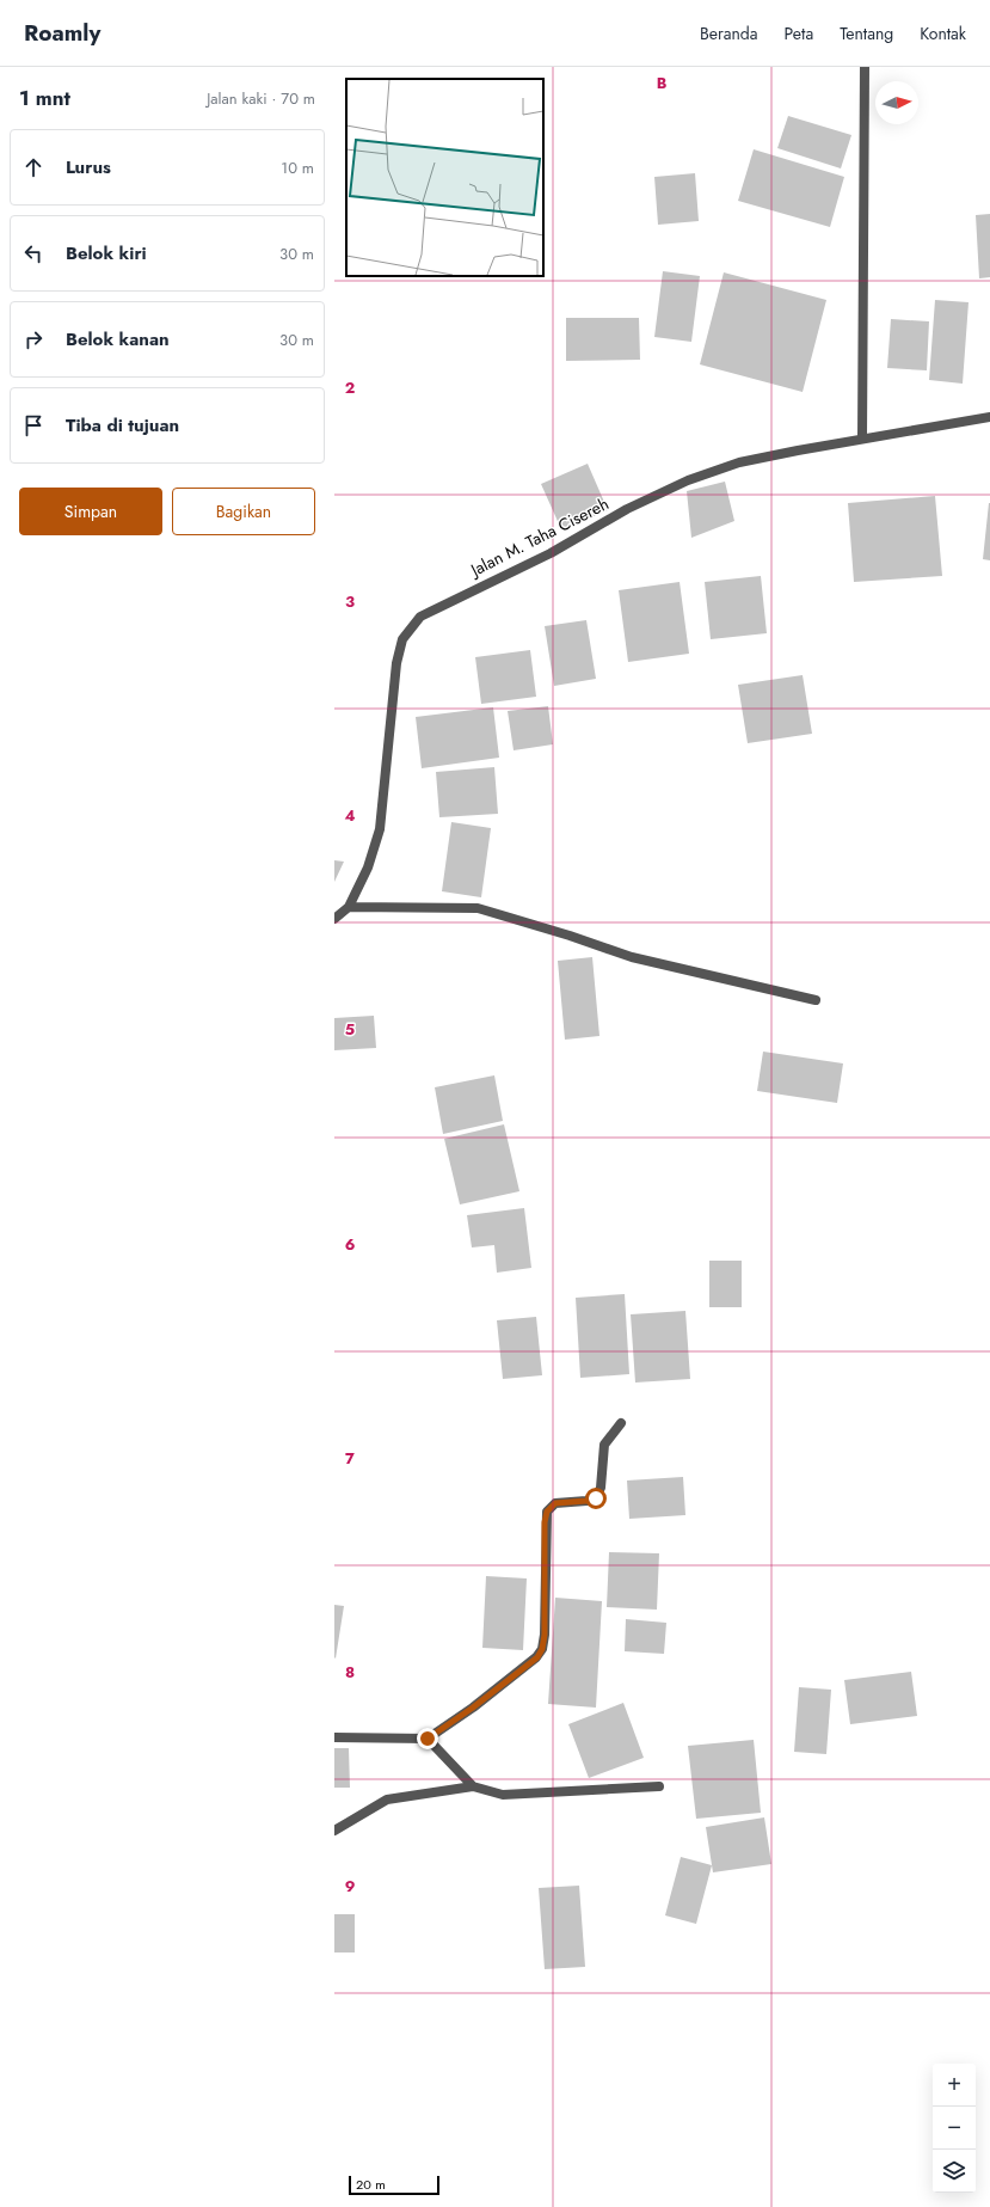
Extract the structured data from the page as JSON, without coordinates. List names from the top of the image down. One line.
{"streets":{"street":["Jalan M. Taha Cisereh"]},"scale_bar":"20 m","north":"right","page":{"header":"Roamly","nav":["Beranda","Peta","Tentang","Kontak"],"heading":["1 mnt","Jalan kaki · 70 m"],"list":[["Lurus","10 m"],["Belok kiri","30 m"],["Belok kanan","30 m"],"Tiba di tujuan"],"buttons":["Simpan","Bagikan"],"map_buttons":["+","−"],"scale":"20 m"},"grid":{"columns":["B"],"rows":["2","3","4","5","6","7","8","9"]}}
